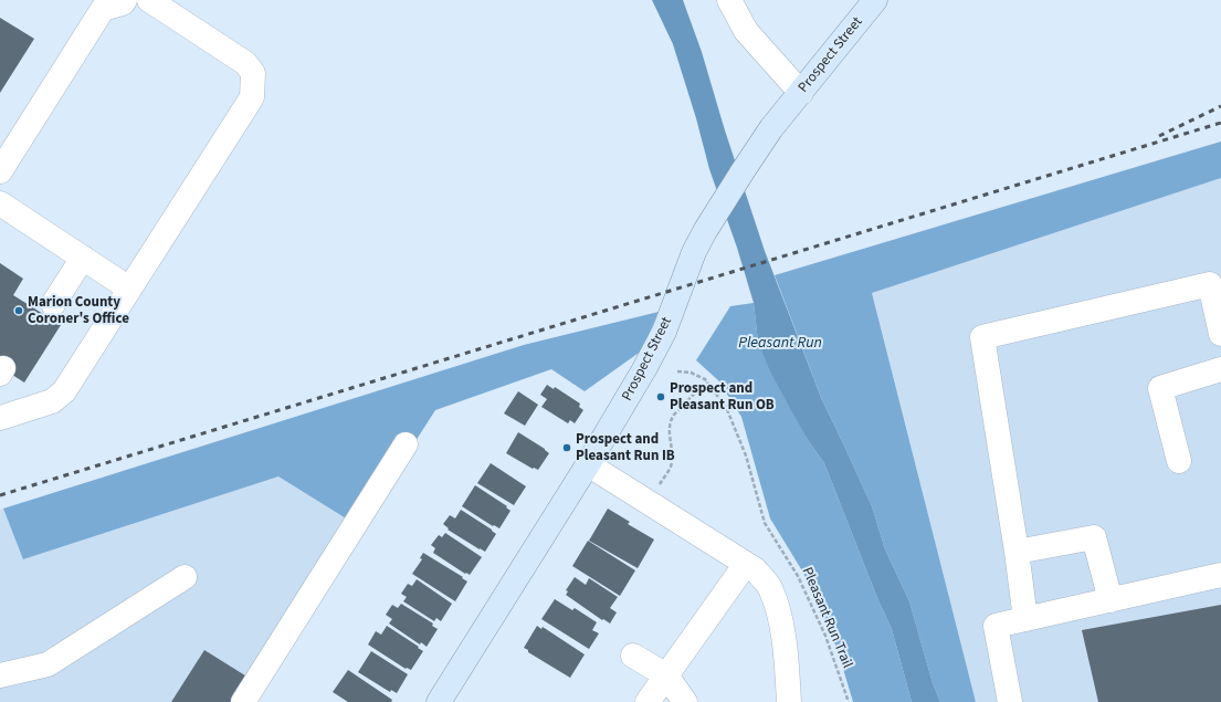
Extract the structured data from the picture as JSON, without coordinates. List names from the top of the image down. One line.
{"streets":{"main road":["Prospect Street"],"path":["Pleasant Run Trail"]},"water":["Pleasant Run"],"places":["Marion County Coroner's Office","Prospect and Pleasant Run OB","Prospect and Pleasant Run IB"]}
